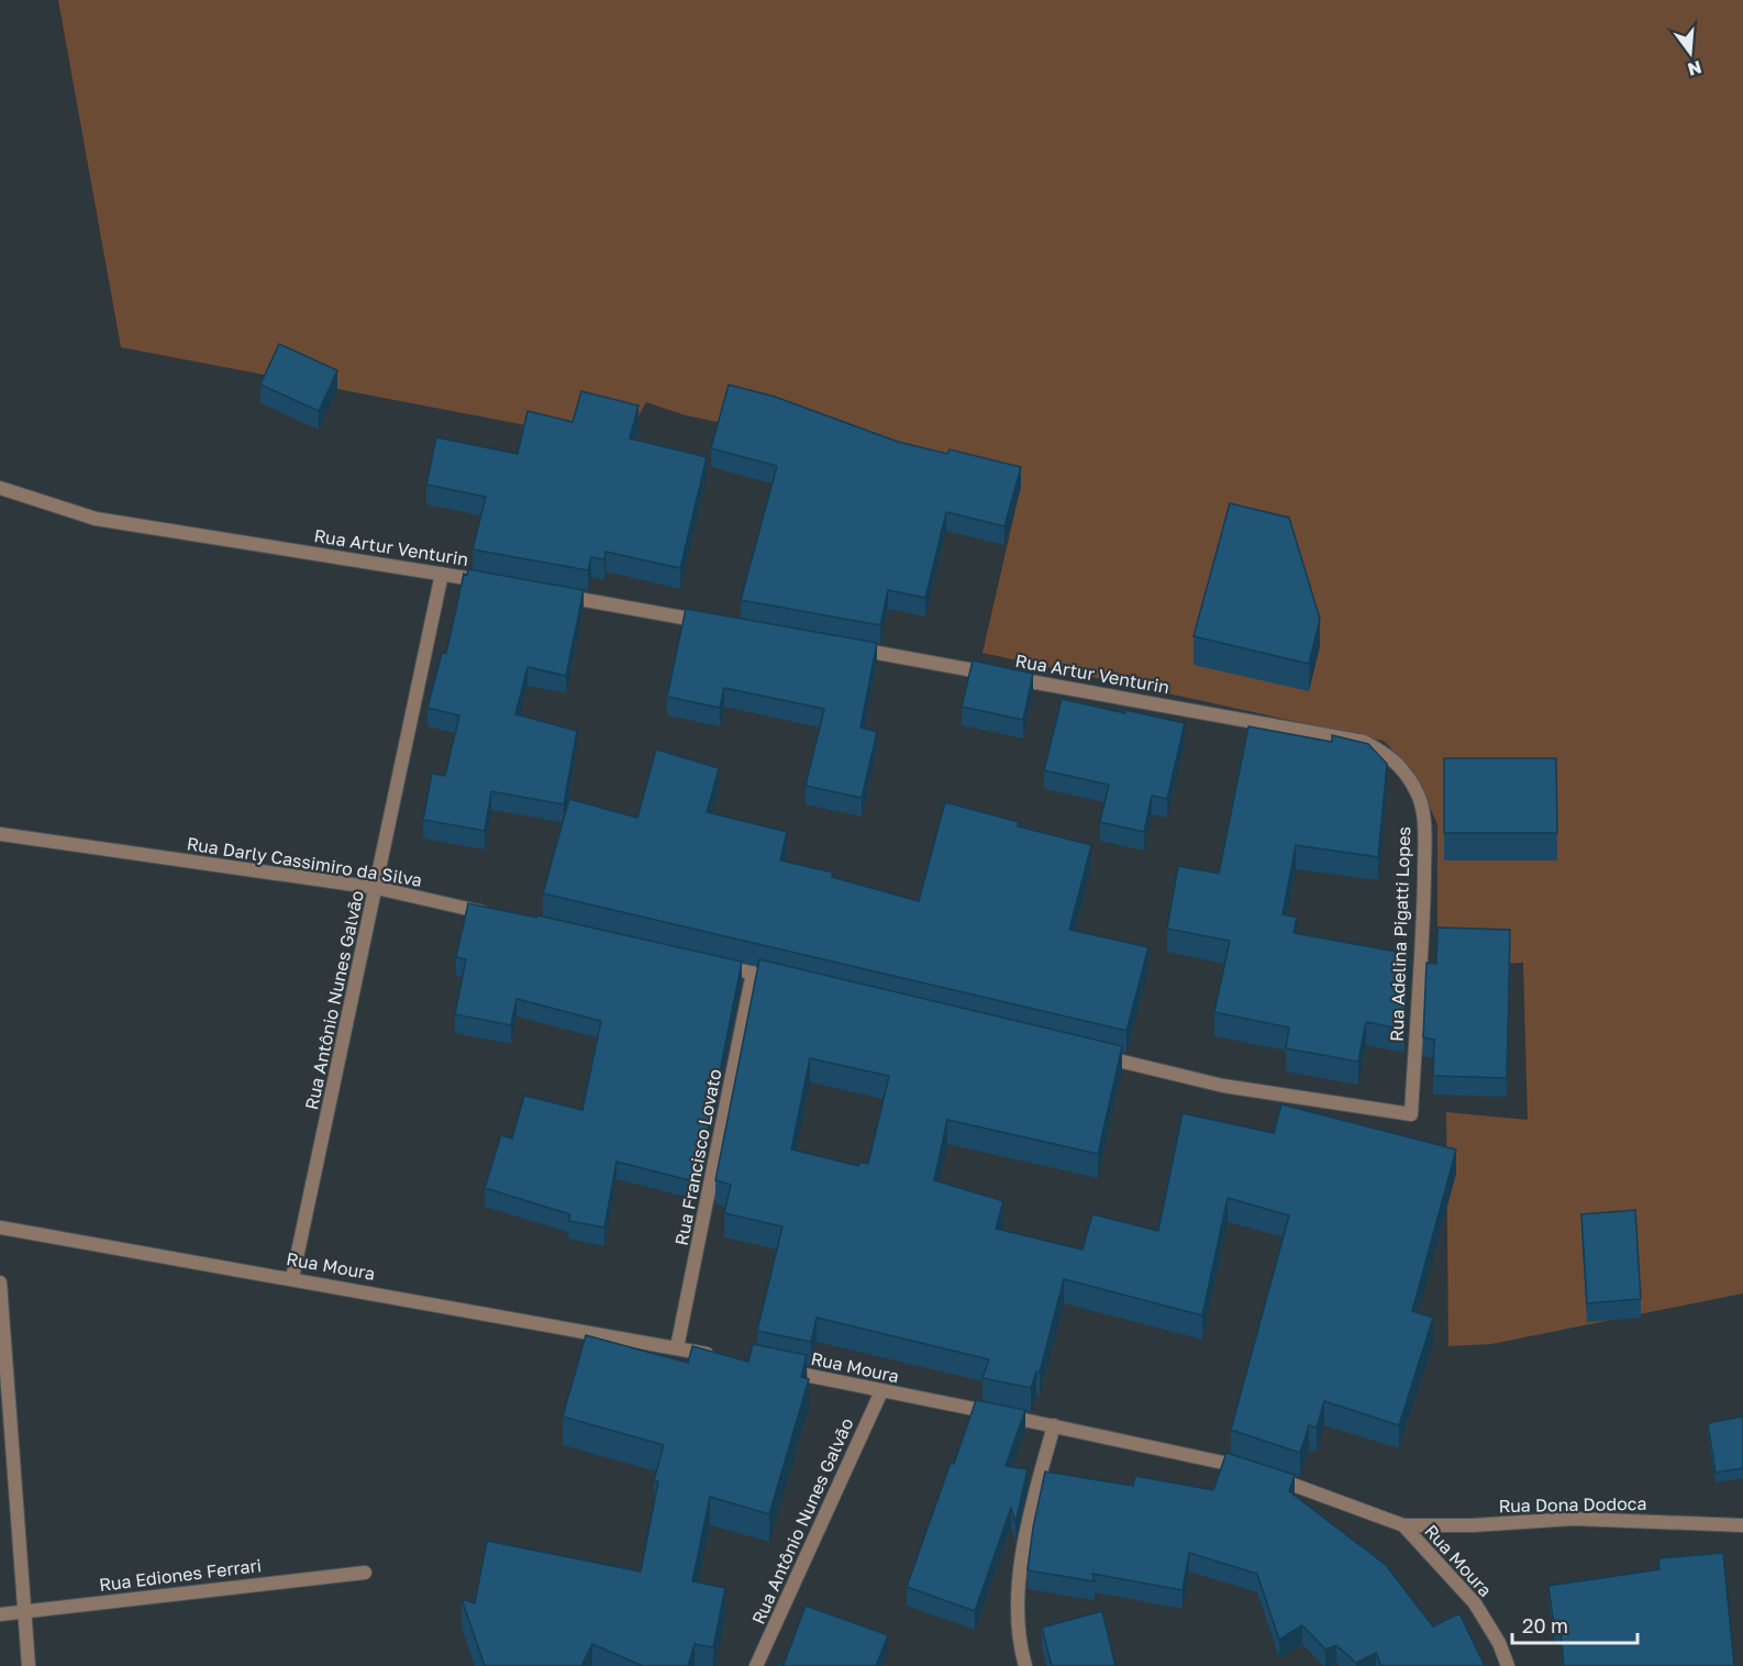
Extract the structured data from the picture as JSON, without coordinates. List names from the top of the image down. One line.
{"streets":{"street":["Rua Artur Venturin","Rua Darly Cassimiro da Silva","Rua Adelina Pigatti Lopes","Rua Antônio Nunes Galvão","Rua Francisco Lovato","Rua Moura","Rua Dona Dodoca","Rua Ediones Ferrari"]},"crossings":[["Rua Artur Venturin","Rua Adelina Pigatti Lopes"],["Rua Artur Venturin","Rua Antônio Nunes Galvão"],["Rua Darly Cassimiro da Silva","Rua Antônio Nunes Galvão"],["Rua Antônio Nunes Galvão","Rua Moura"],["Rua Francisco Lovato","Rua Moura"],["Rua Moura","Rua Dona Dodoca"]],"scale_bar":"20 m","north":"bottom"}
